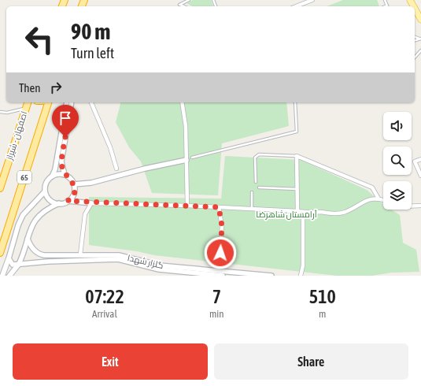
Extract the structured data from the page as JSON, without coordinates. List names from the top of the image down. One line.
{"streets":{"highway":["اصفهان - شیراز","65"],"street":["گلزار شهدا"]},"parks":["آرامستان شاهرضا"],"page":{"turn":["90 m","Turn left"],"then":"Then","eta":["07:22","Arrival","7","min","510","m"],"buttons":["Exit","Share"]}}
